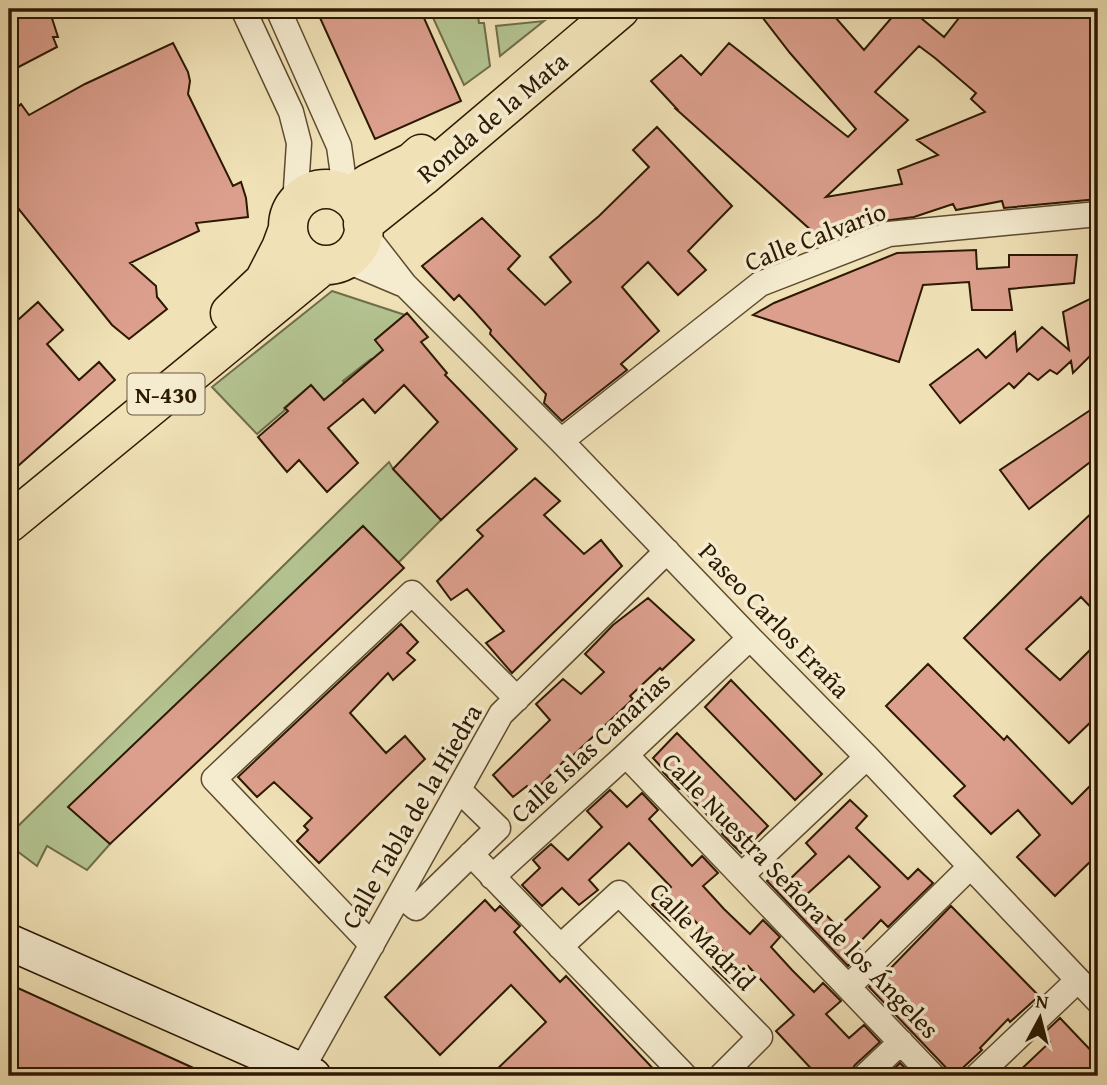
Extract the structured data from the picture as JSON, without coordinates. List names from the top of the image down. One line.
{"streets":{"highway":["Ronda de la Mata","N-430"],"street":["Calle Calvario","Paseo Carlos Eraña","Calle Islas Canarias","Calle Tabla de la Hiedra","Calle Nuestra Señora de los Ángeles","Calle Madrid"]},"crossings":[["Ronda de la Mata","N-430"],["Ronda de la Mata","Paseo Carlos Eraña"],["Calle Calvario","Paseo Carlos Eraña"],["N-430","Paseo Carlos Eraña"],["Paseo Carlos Eraña","Calle Islas Canarias"],["Paseo Carlos Eraña","Calle Tabla de la Hiedra"],["Calle Islas Canarias","Calle Nuestra Señora de los Ángeles"]],"north":"top"}
